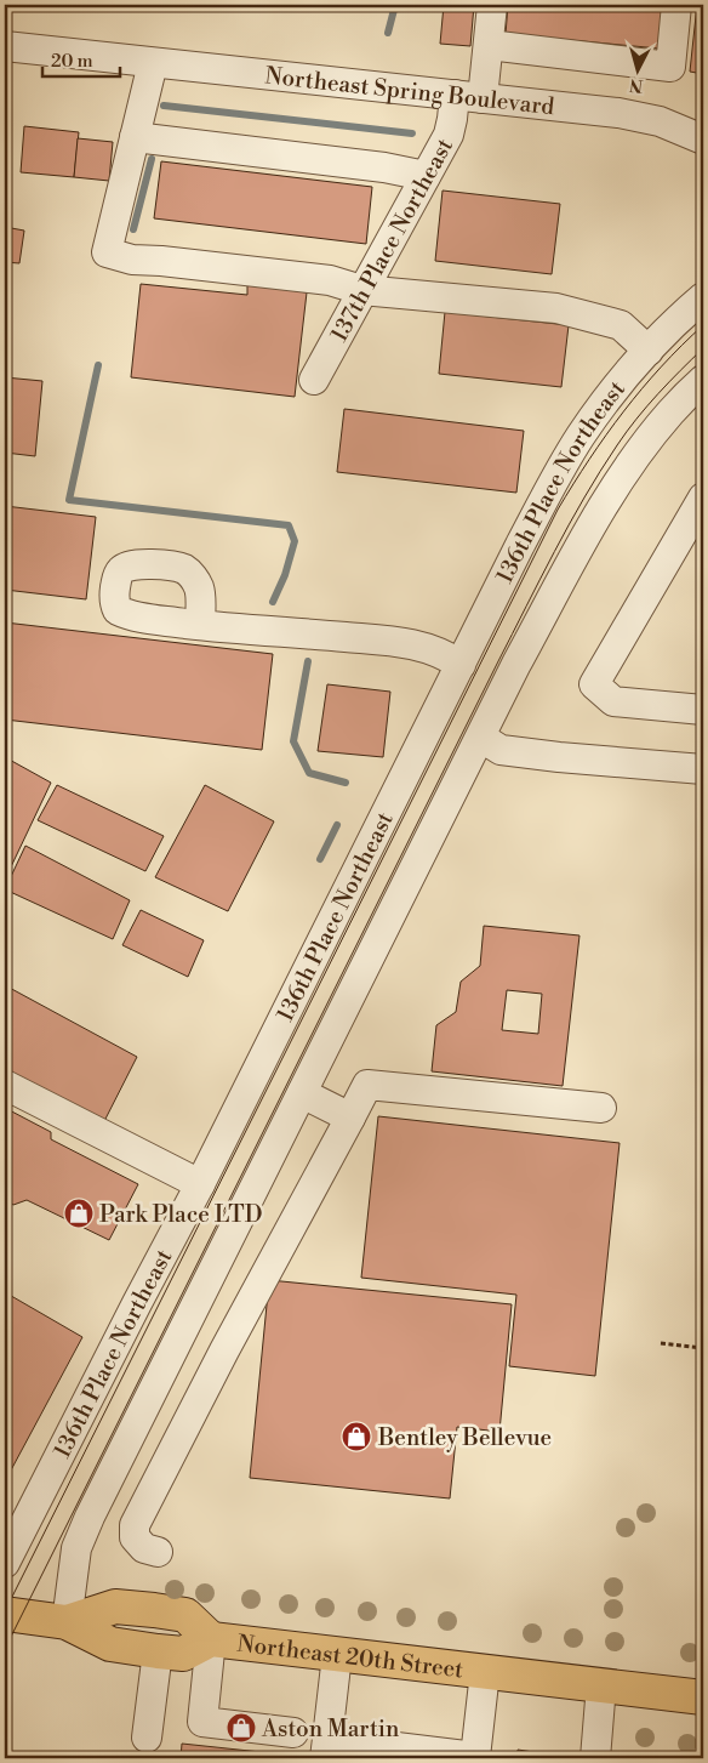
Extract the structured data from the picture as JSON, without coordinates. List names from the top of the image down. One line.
{"streets":{"main road":["Northeast 20th Street"],"street":["Northeast Spring Boulevard","137th Place Northeast","136th Place Northeast"]},"crossings":[["Northeast Spring Boulevard","137th Place Northeast"]],"places":{"shop":["Park Place LTD","Bentley Bellevue","Aston Martin"]},"scale_bar":"20 m","north":"bottom"}
